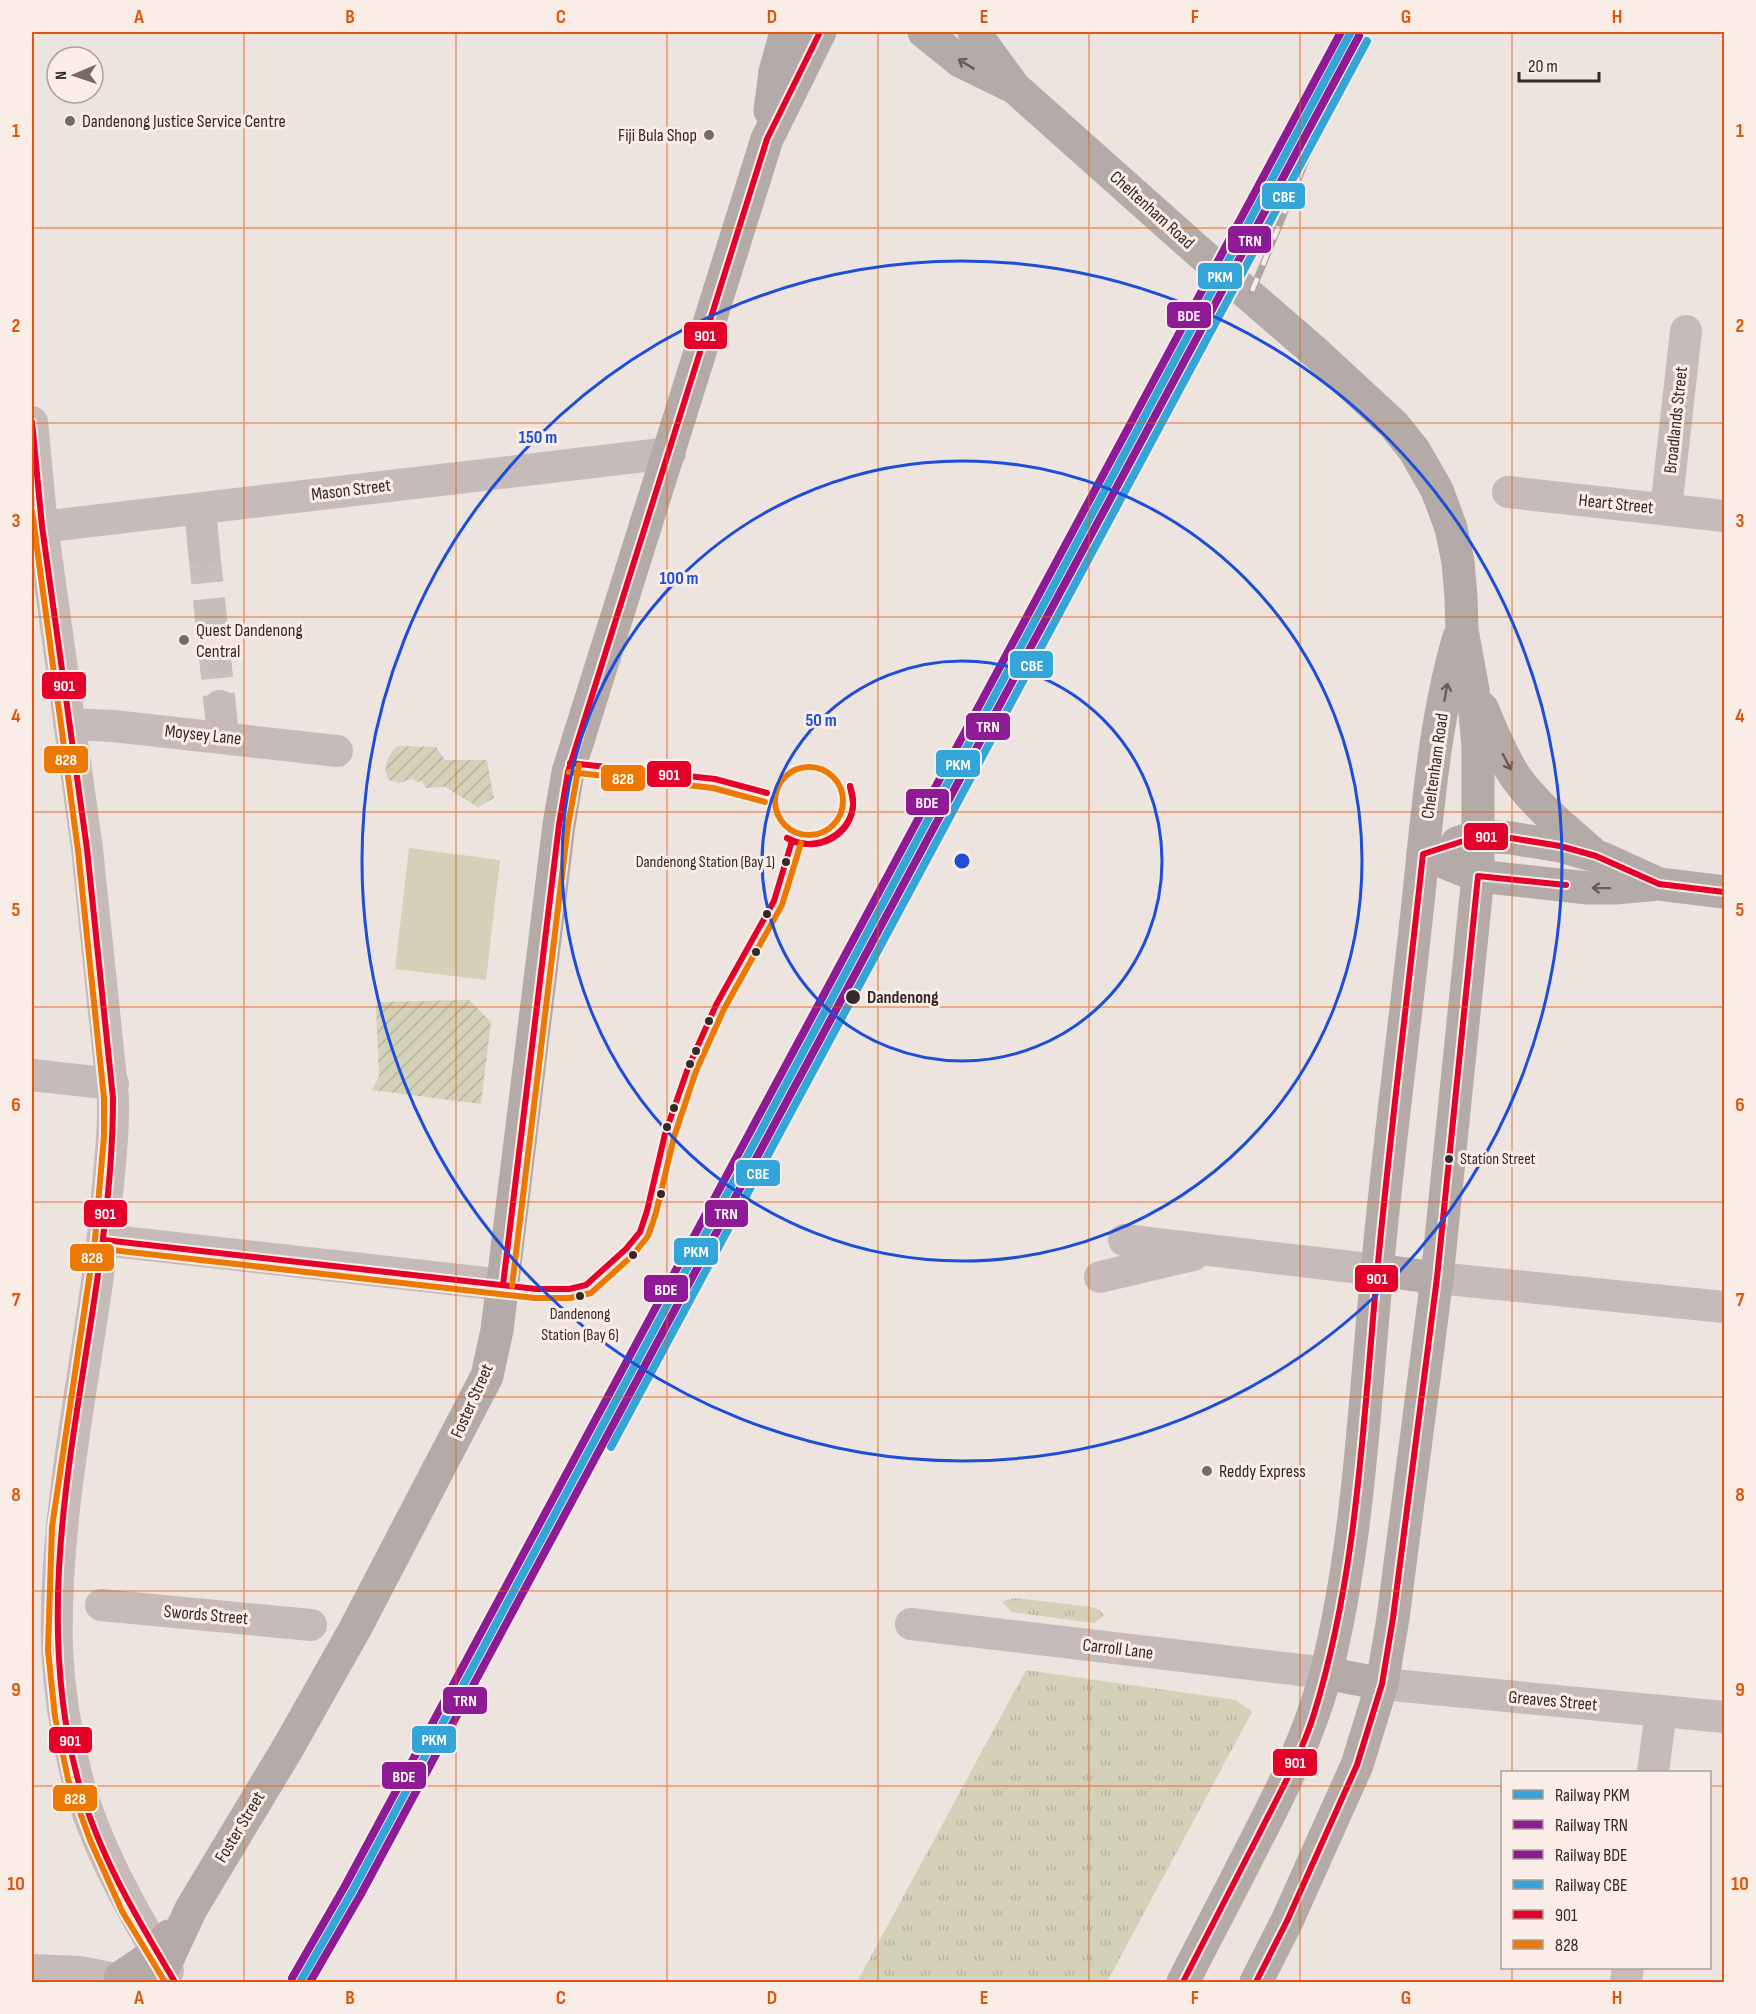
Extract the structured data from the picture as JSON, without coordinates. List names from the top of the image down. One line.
{"streets":{"main road":["Cheltenham Road","Foster Street"],"street":["Broadlands Street","Mason Street","Heart Street","Moysey Lane","Swords Street","Carroll Lane","Greaves Street"]},"crossings":[["Cheltenham Road","Carroll Lane"],["Cheltenham Road","Greaves Street"],["Broadlands Street","Heart Street"],["Mason Street","Foster Street"]],"places":["Dandenong Justice Service Centre","Fiji Bula Shop","Quest Dandenong Central","Dandenong Station (Bay 1)","Dandenong","Station Street","Dandenong Station (Bay 6)","Reddy Express"],"lines":["rail line PKM","rail line BDE","transit line 901","rail line TRN","rail line CBE","transit line 828"],"legend":["Railway PKM","Railway TRN","Railway BDE","Railway CBE","901","828"],"scale_bar":"20 m","north":"left","grid":{"columns":["A","B","C","D","E","F","G","H"],"rows":["1","2","3","4","5","6","7","8","9","10"]},"rings":["150 m","100 m","50 m"]}
